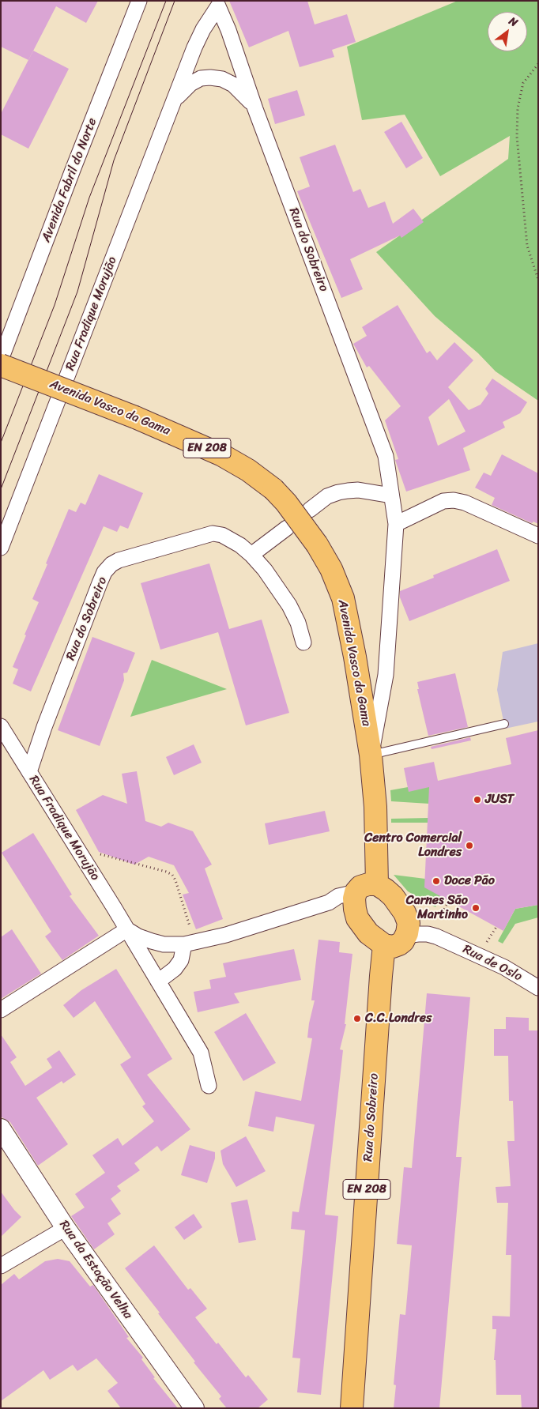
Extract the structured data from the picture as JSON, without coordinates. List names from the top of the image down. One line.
{"streets":{"main road":["Rua do Sobreiro","Avenida Vasco da Gama","EN 208"],"street":["Avenida Fabril do Norte","Rua Fradique Morujão","Rua de Oslo","Rua da Estação Velha"]},"crossings":[["Rua do Sobreiro","Rua Fradique Morujão"],["Rua do Sobreiro","Avenida Vasco da Gama"],["Rua do Sobreiro","Rua de Oslo"],["Rua Fradique Morujão","Rua de Oslo"]],"places":["JUST","Centro Comercial Londres","Doce Pão","Carnes São Martinho","C.C.Londres"],"north":"top right"}
